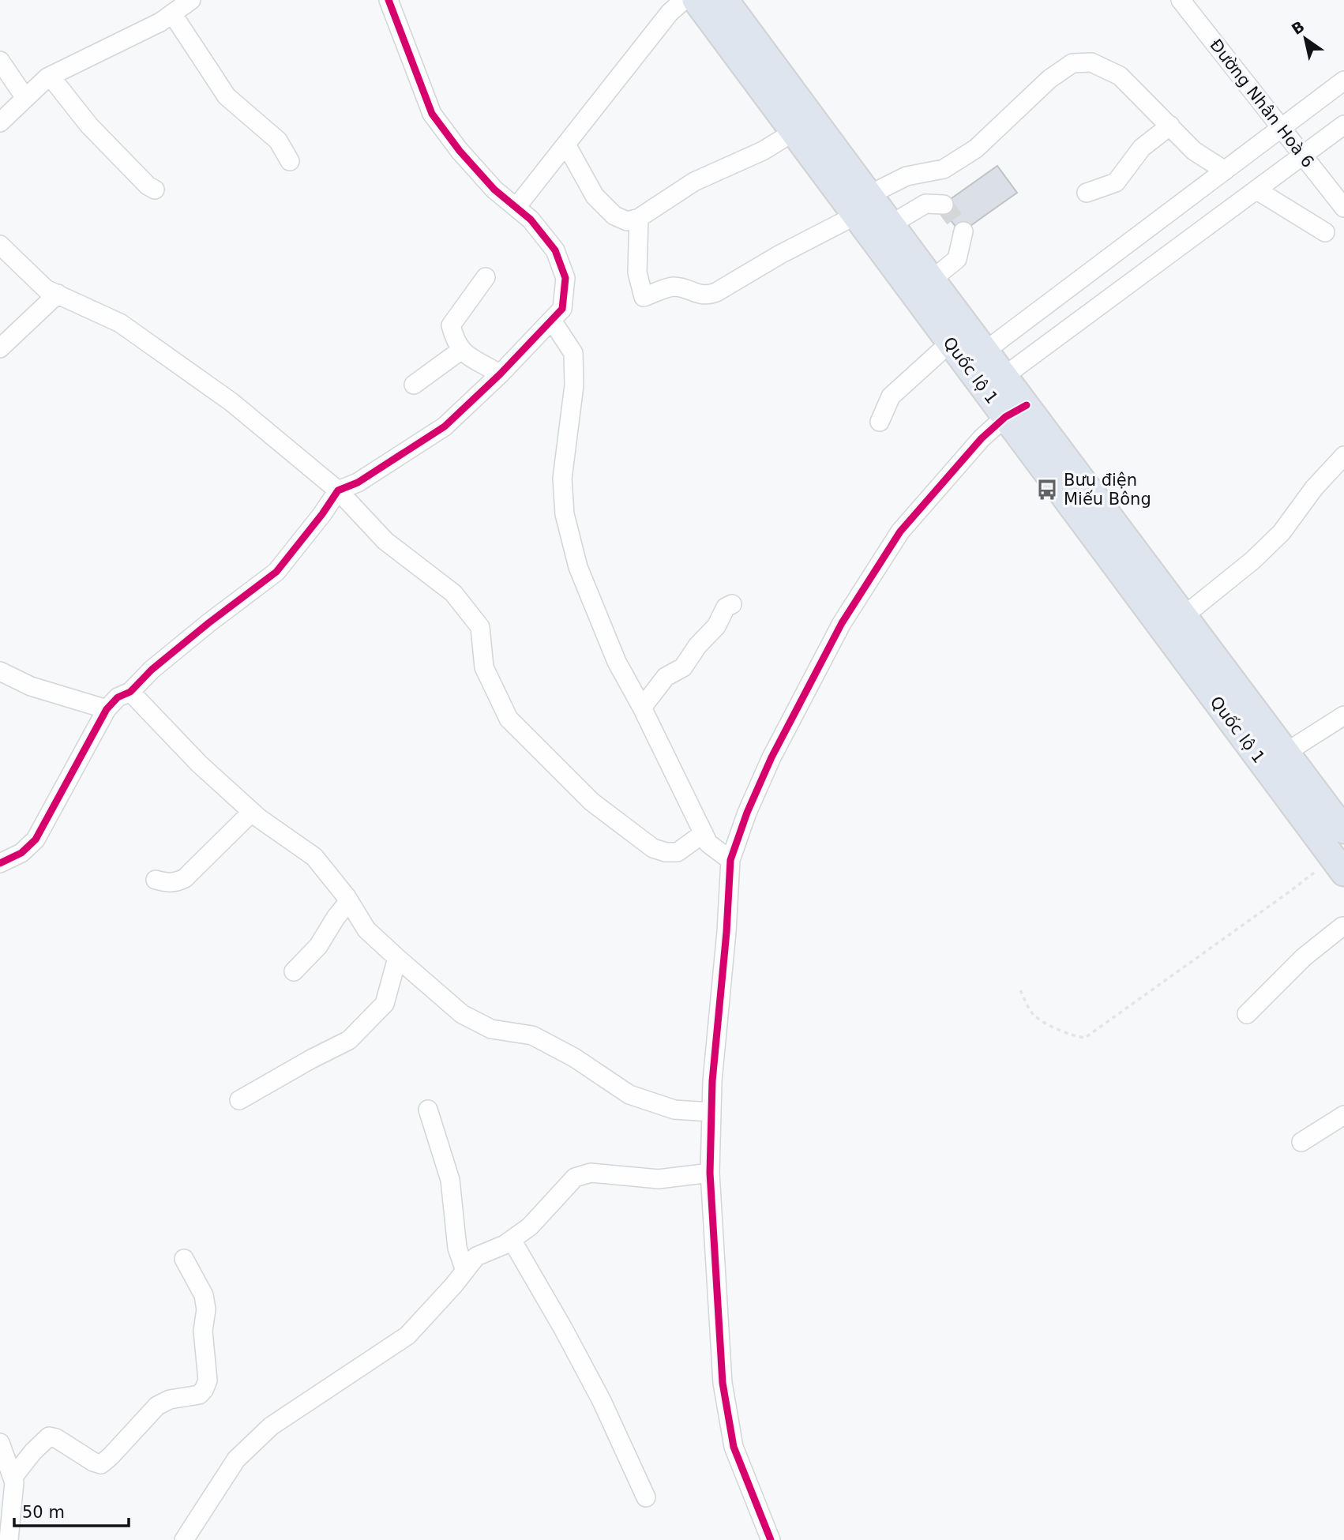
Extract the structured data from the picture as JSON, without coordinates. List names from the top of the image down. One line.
{"streets":{"highway":["Quốc lộ 1"],"street":["Đường Nhân Hoà 6"]},"places":{"bus stop":["Bưu điện Miếu Bông"]},"scale_bar":"50 m","north":"top left"}
